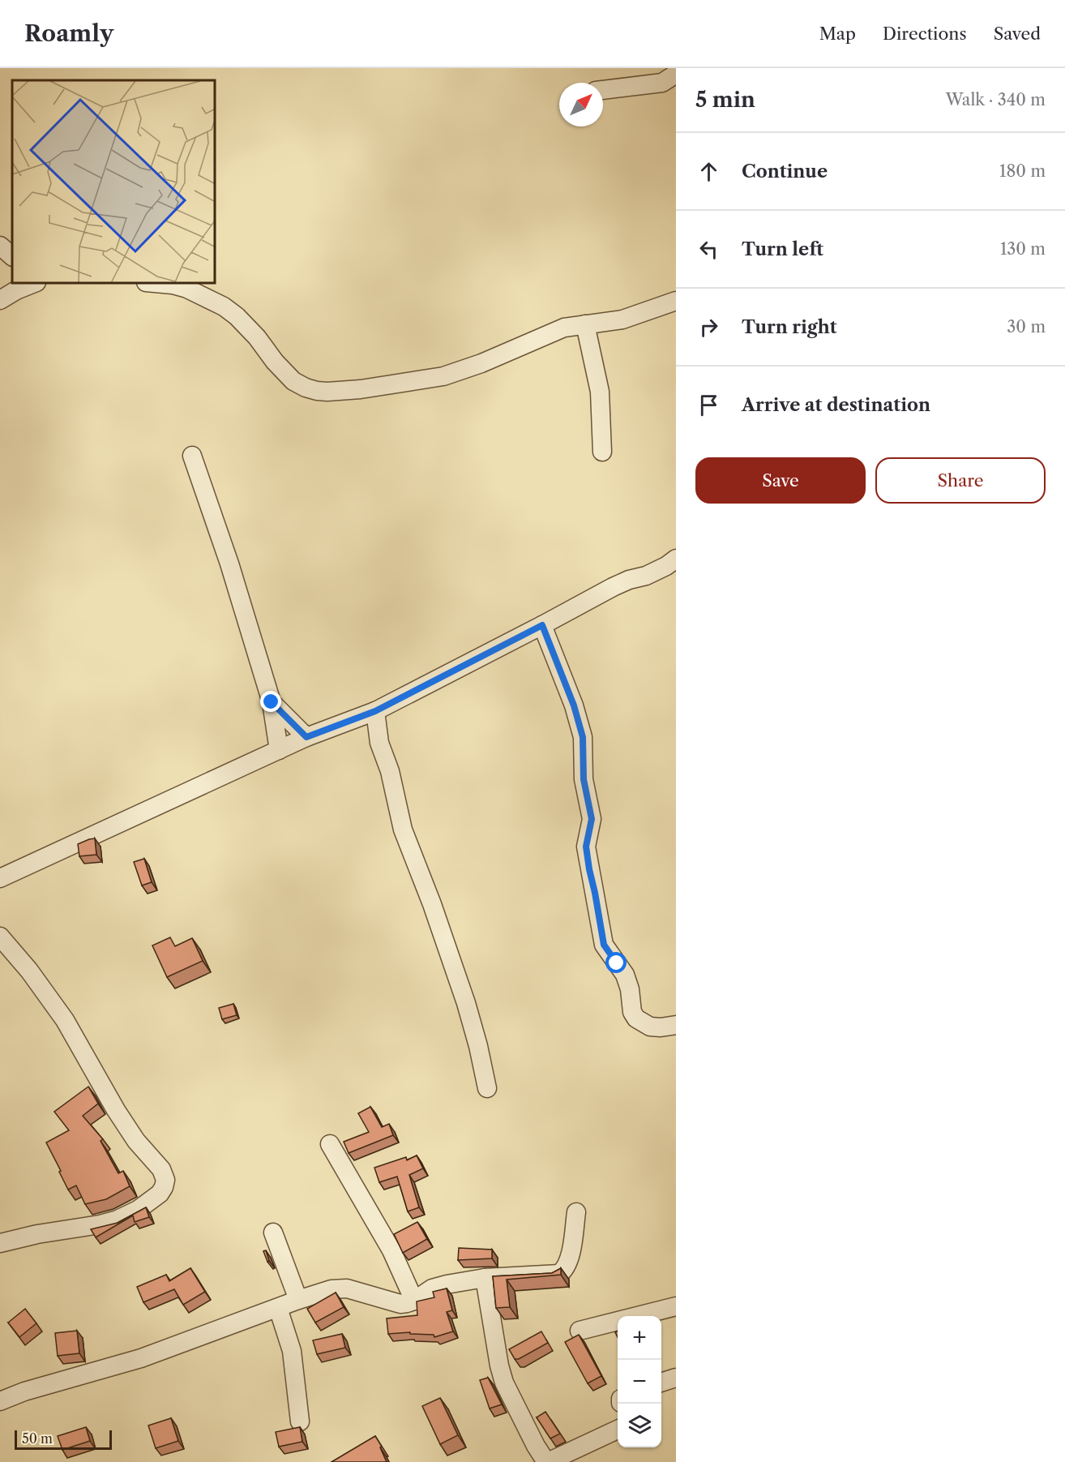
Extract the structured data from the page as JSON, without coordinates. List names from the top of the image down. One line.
{"scale_bar":"50 m","north":"top right","page":{"header":"Roamly","nav":["Map","Directions","Saved"],"heading":["5 min","Walk · 340 m"],"list":[["Continue","180 m"],["Turn left","130 m"],["Turn right","30 m"],"Arrive at destination"],"buttons":["Save","Share"],"map_buttons":["+","−"],"scale":"50 m"}}
